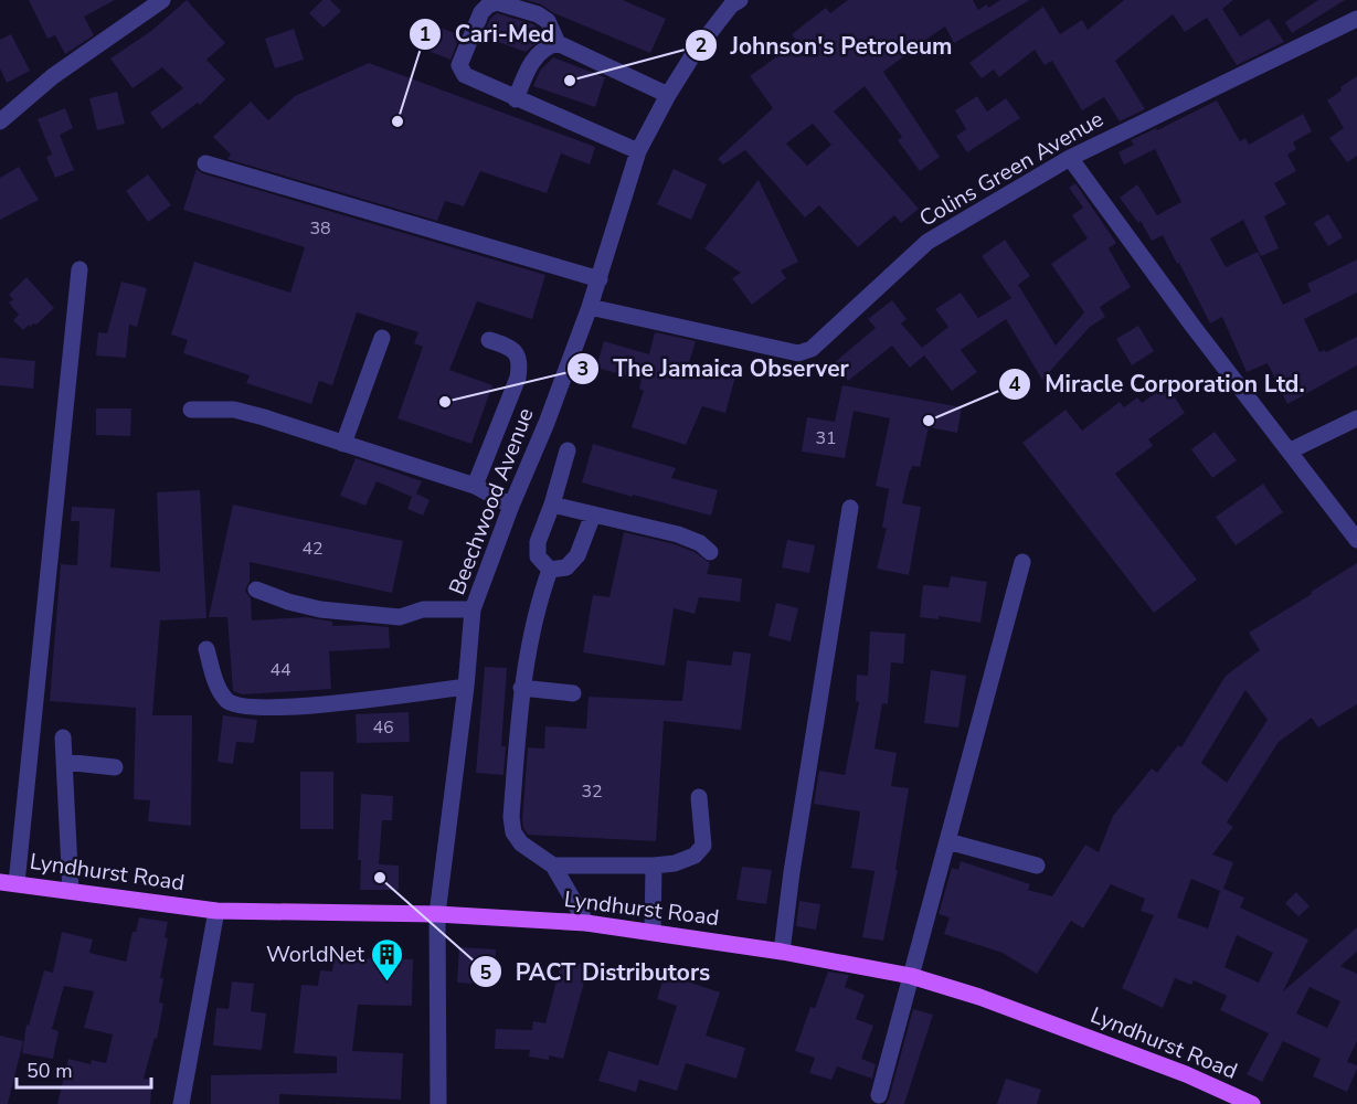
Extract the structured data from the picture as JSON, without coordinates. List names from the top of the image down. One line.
{"streets":{"main road":["Lyndhurst Road"],"street":["Colins Green Avenue","Beechwood Avenue"]},"crossings":[["Colins Green Avenue","Beechwood Avenue"],["Beechwood Avenue","Lyndhurst Road"]],"places":{"other":["Johnson's Petroleum","Cari-Med","The Jamaica Observer","Miracle Corporation Ltd.","PACT Distributors"],"building":["WorldNet"]},"house_numbers":["38","31","42","44","46","32"],"scale_bar":"50 m"}
